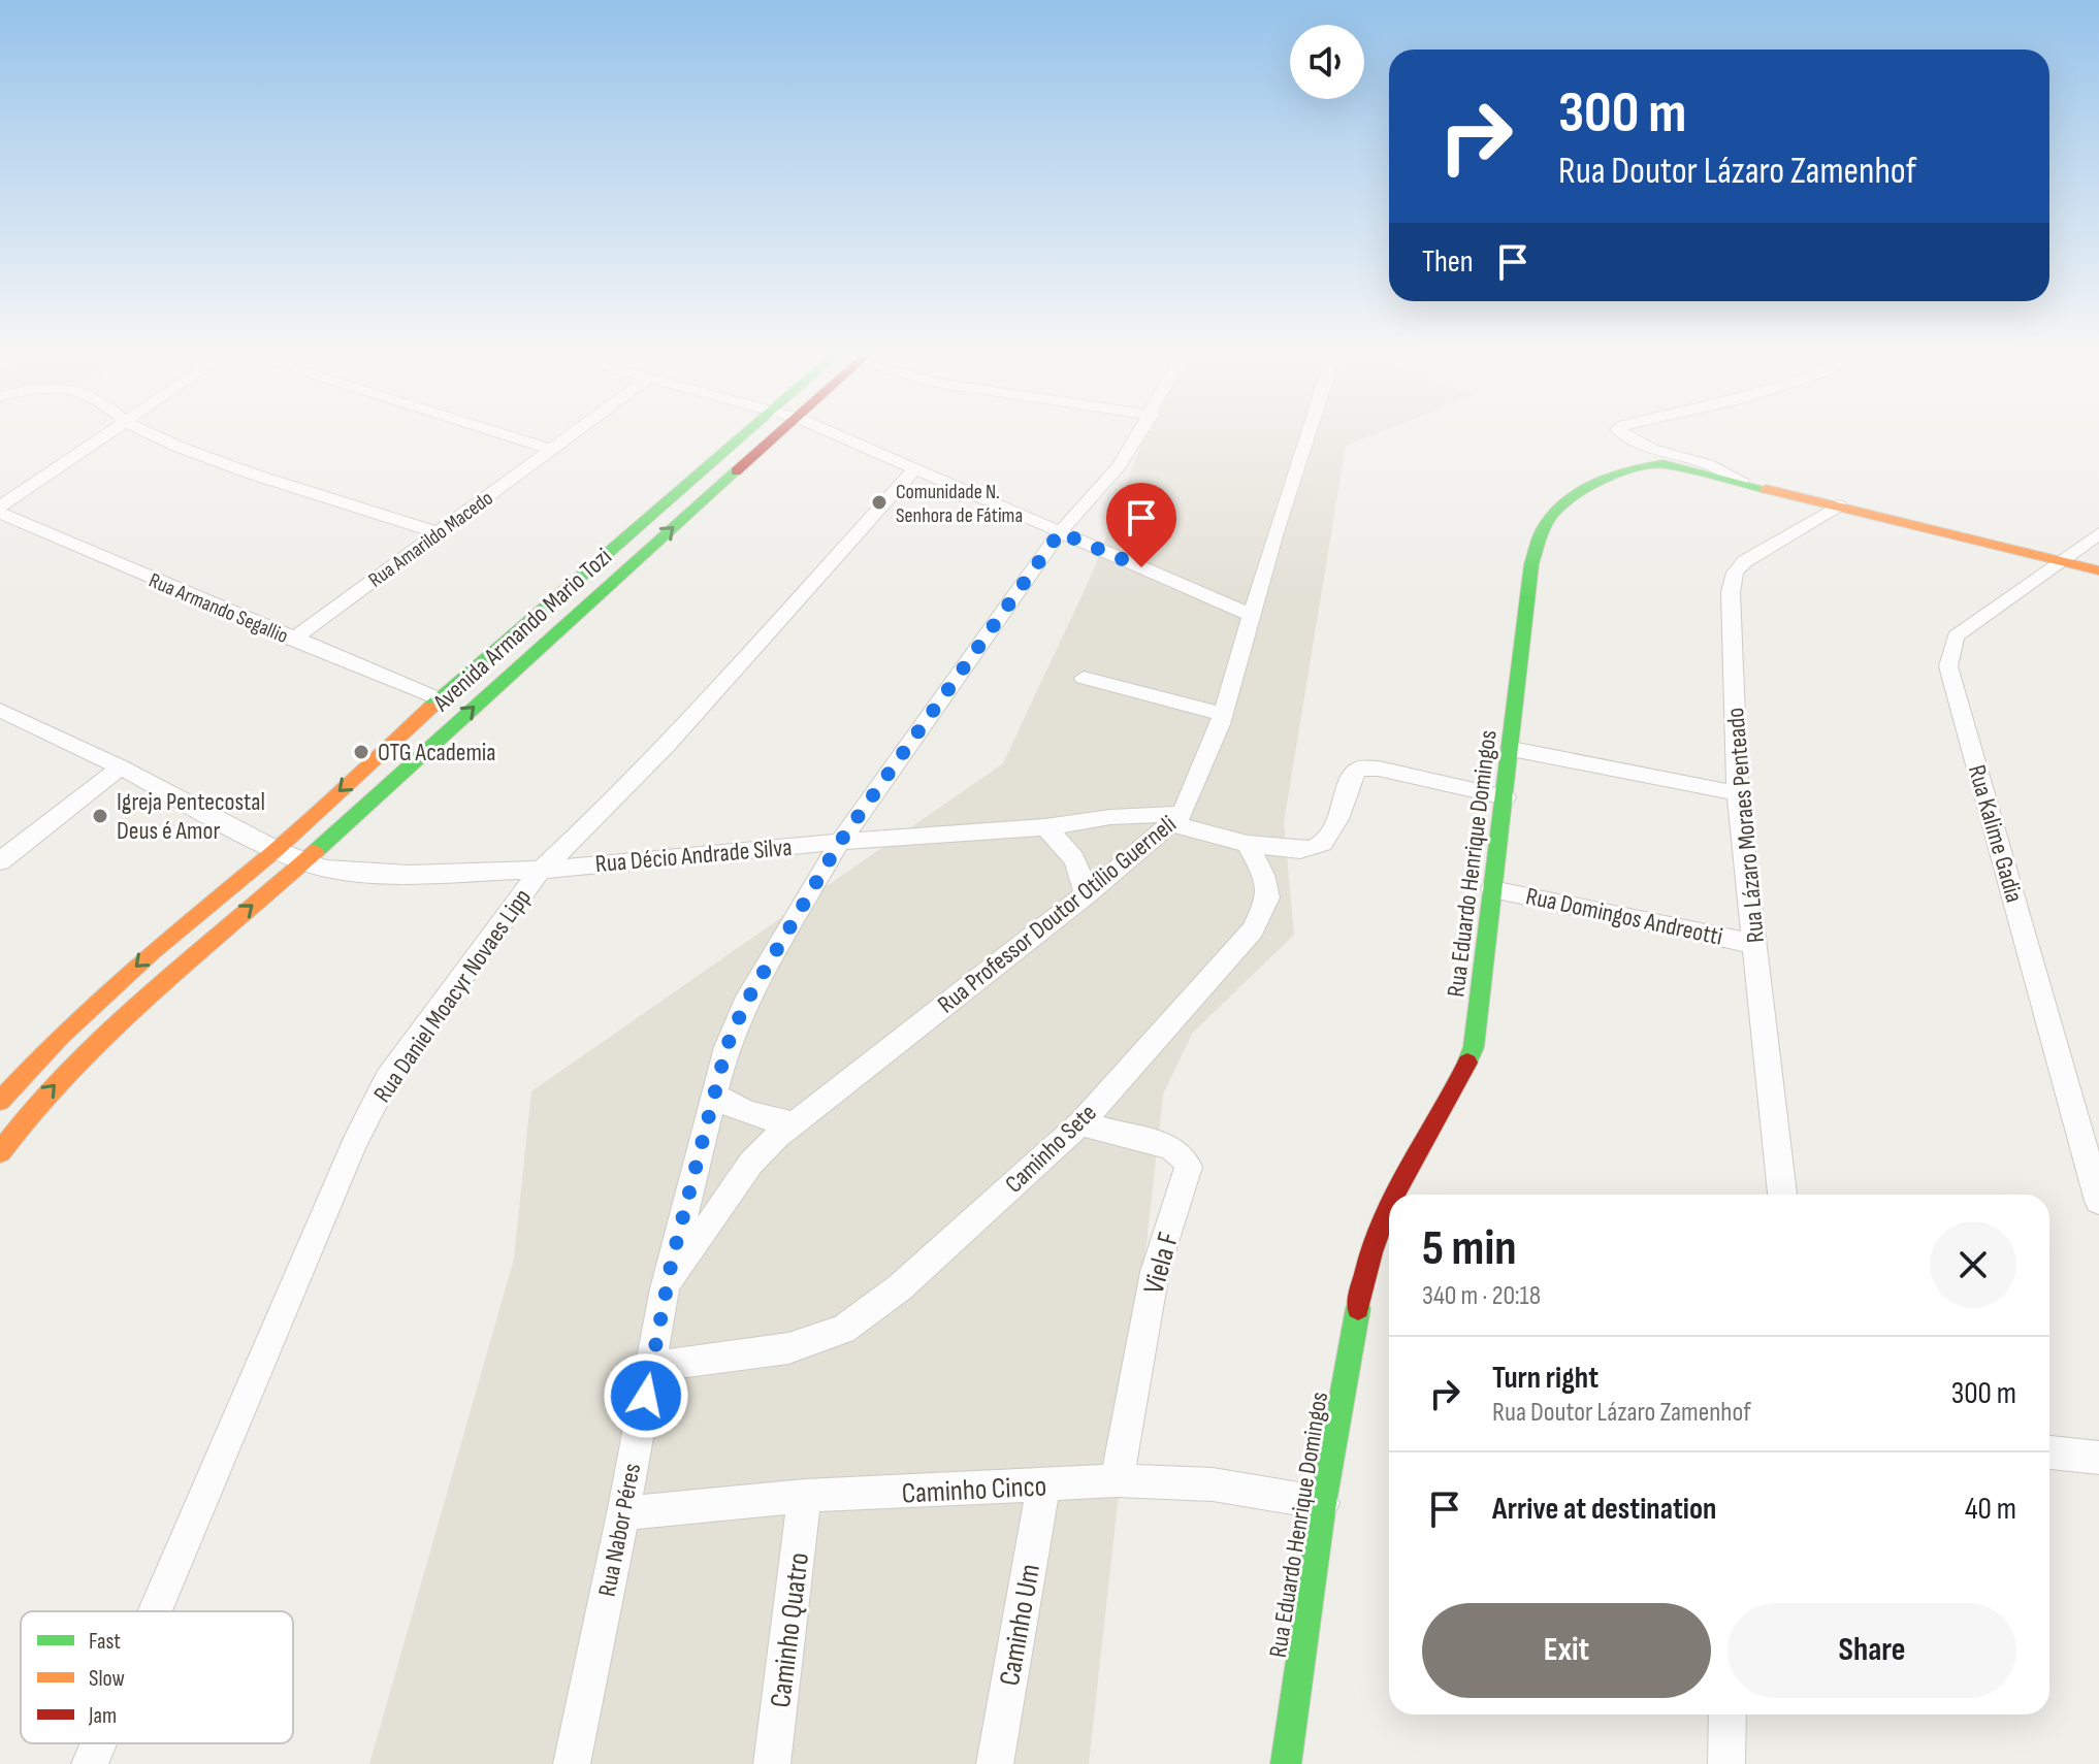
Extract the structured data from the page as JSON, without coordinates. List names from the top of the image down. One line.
{"streets":{"street":["Rua Amarildo Macedo","Rua Armando Segallio","Avenida Armando Mario Tozi","Rua Lázaro Moraes Penteado","Rua Kalime Gadia","Rua Décio Andrade Silva","Rua Eduardo Henrique Domingos","Rua Professor Doutor Otílio Guerneli","Rua Domingos Andreotti","Rua Daniel Moacyr Novaes Lipp","Caminho Sete","Viela F","Caminho Cinco","Rua Nabor Péres","Caminho Um","Caminho Quatro"]},"crossings":[["Rua Amarildo Macedo","Rua Armando Segallio"],["Rua Armando Segallio","Avenida Armando Mario Tozi"],["Avenida Armando Mario Tozi","Rua Décio Andrade Silva"],["Rua Lázaro Moraes Penteado","Rua Eduardo Henrique Domingos"],["Rua Lázaro Moraes Penteado","Rua Domingos Andreotti"],["Rua Kalime Gadia","Rua Eduardo Henrique Domingos"],["Rua Décio Andrade Silva","Rua Professor Doutor Otílio Guerneli"],["Rua Décio Andrade Silva","Rua Daniel Moacyr Novaes Lipp"],["Rua Décio Andrade Silva","Rua Nabor Péres"],["Rua Eduardo Henrique Domingos","Rua Domingos Andreotti"],["Rua Eduardo Henrique Domingos","Caminho Cinco"],["Rua Professor Doutor Otílio Guerneli","Rua Nabor Péres"],["Caminho Sete","Viela F"],["Caminho Sete","Rua Nabor Péres"],["Viela F","Caminho Cinco"],["Caminho Cinco","Rua Nabor Péres"],["Caminho Cinco","Caminho Um"],["Caminho Cinco","Caminho Quatro"]],"places":["Comunidade N. Senhora de Fátima","OTG Academia","Igreja Pentecostal Deus é Amor"],"legend":["Fast","Slow","Jam"],"page":{"turn":["300 m","Rua Doutor Lázaro Zamenhof"],"then":"Then","heading":["5 min","340 m · 20:18"],"list":[{"name":"Turn right","note":"Rua Doutor Lázaro Zamenhof","value":"300 m"},{"name":"Arrive at destination","value":"40 m"}],"buttons":["Exit","Share"]}}
